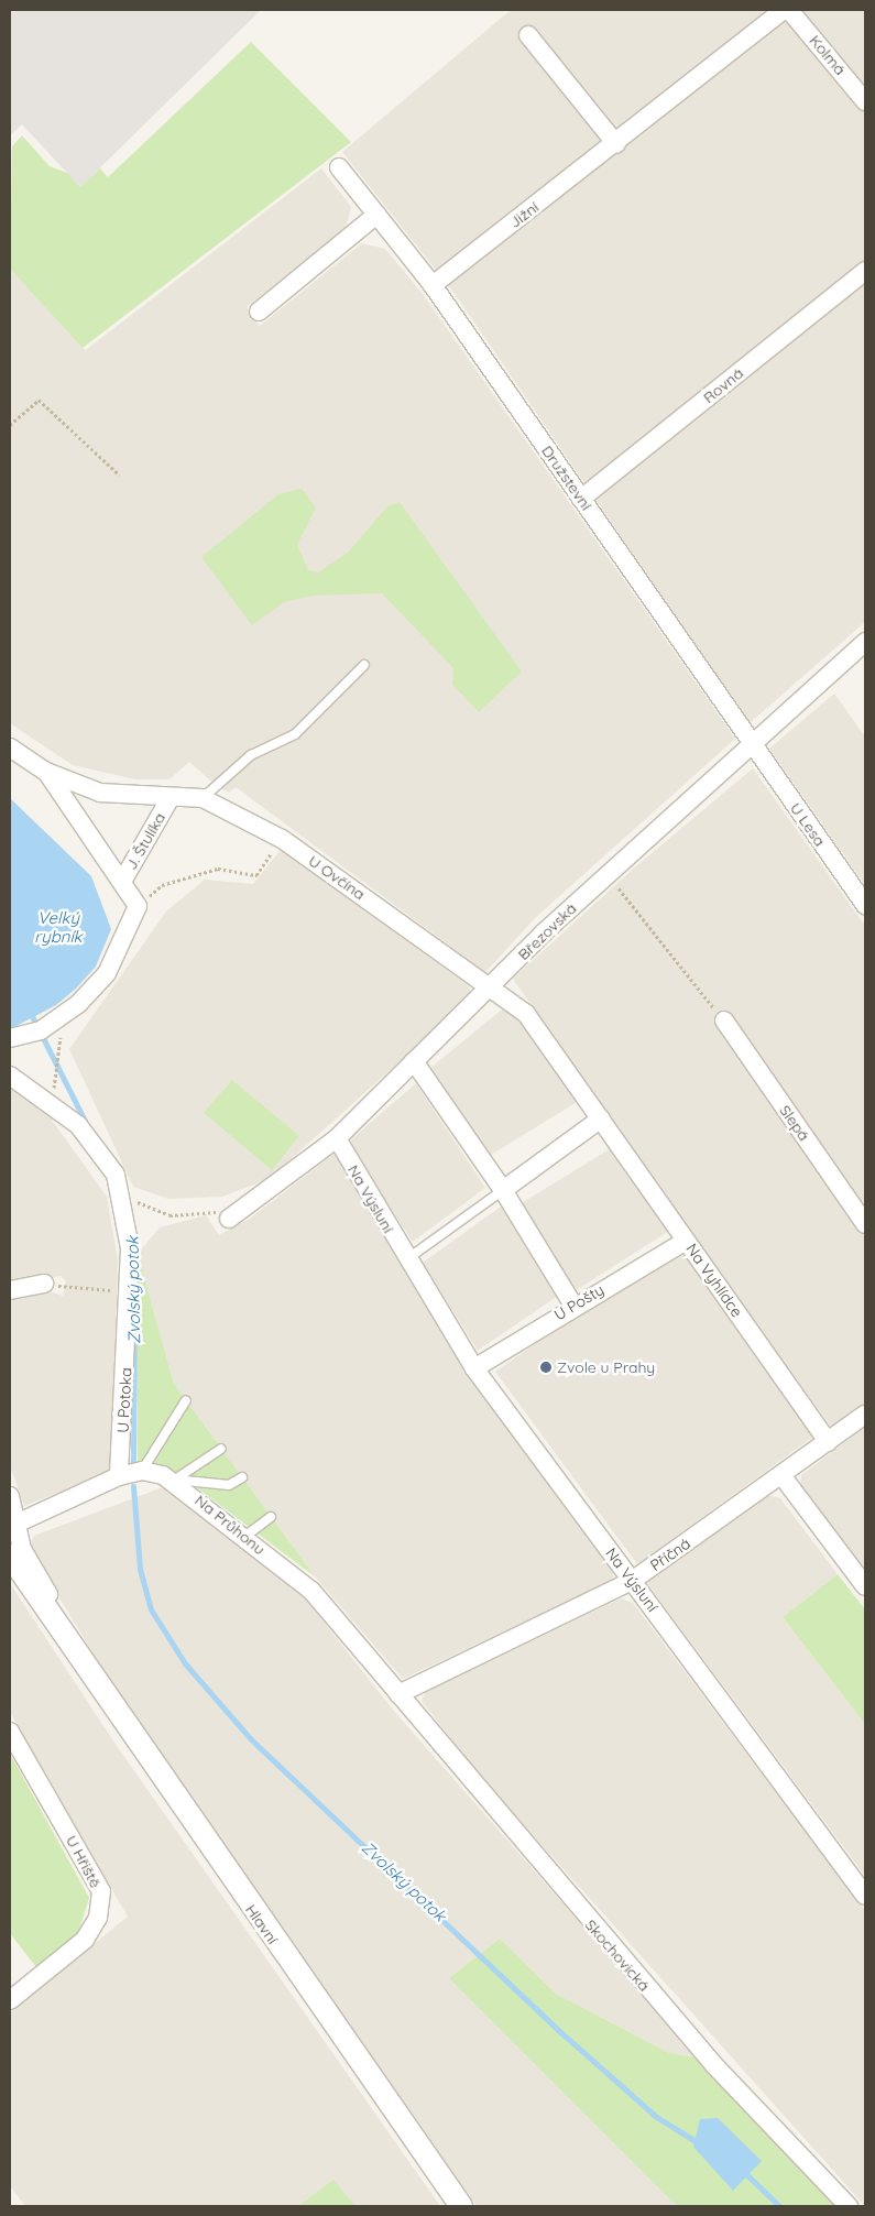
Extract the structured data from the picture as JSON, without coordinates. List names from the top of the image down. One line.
{"streets":{"street":["Kolmá","Jižní","Rovná","Družstevní","U Lesa","J. Štulíka","U Ovčína","Březovská","Slepá","Na Výsluní","Na Vyhlídce","U Pošty","U Potoka","Na Průhonu","Příčná","U Hřiště","Hlavní","Skochovická"]},"crossings":[["Jižní","Družstevní"],["Rovná","Družstevní"],["Družstevní","U Lesa"],["Družstevní","Březovská"],["U Lesa","Březovská"],["J. Štulíka","U Ovčína"],["U Ovčína","Březovská"],["U Ovčína","Na Vyhlídce"],["Březovská","Na Výsluní"],["Březovská","Na Vyhlídce"],["Na Výsluní","U Pošty"],["Na Výsluní","Příčná"],["Na Vyhlídce","U Pošty"],["Na Vyhlídce","Příčná"],["Na Průhonu","Příčná"],["Na Průhonu","Skochovická"],["Příčná","Skochovická"]],"water":["Velký rybník","Zvolský potok"],"places":["Zvole u Prahy"]}
